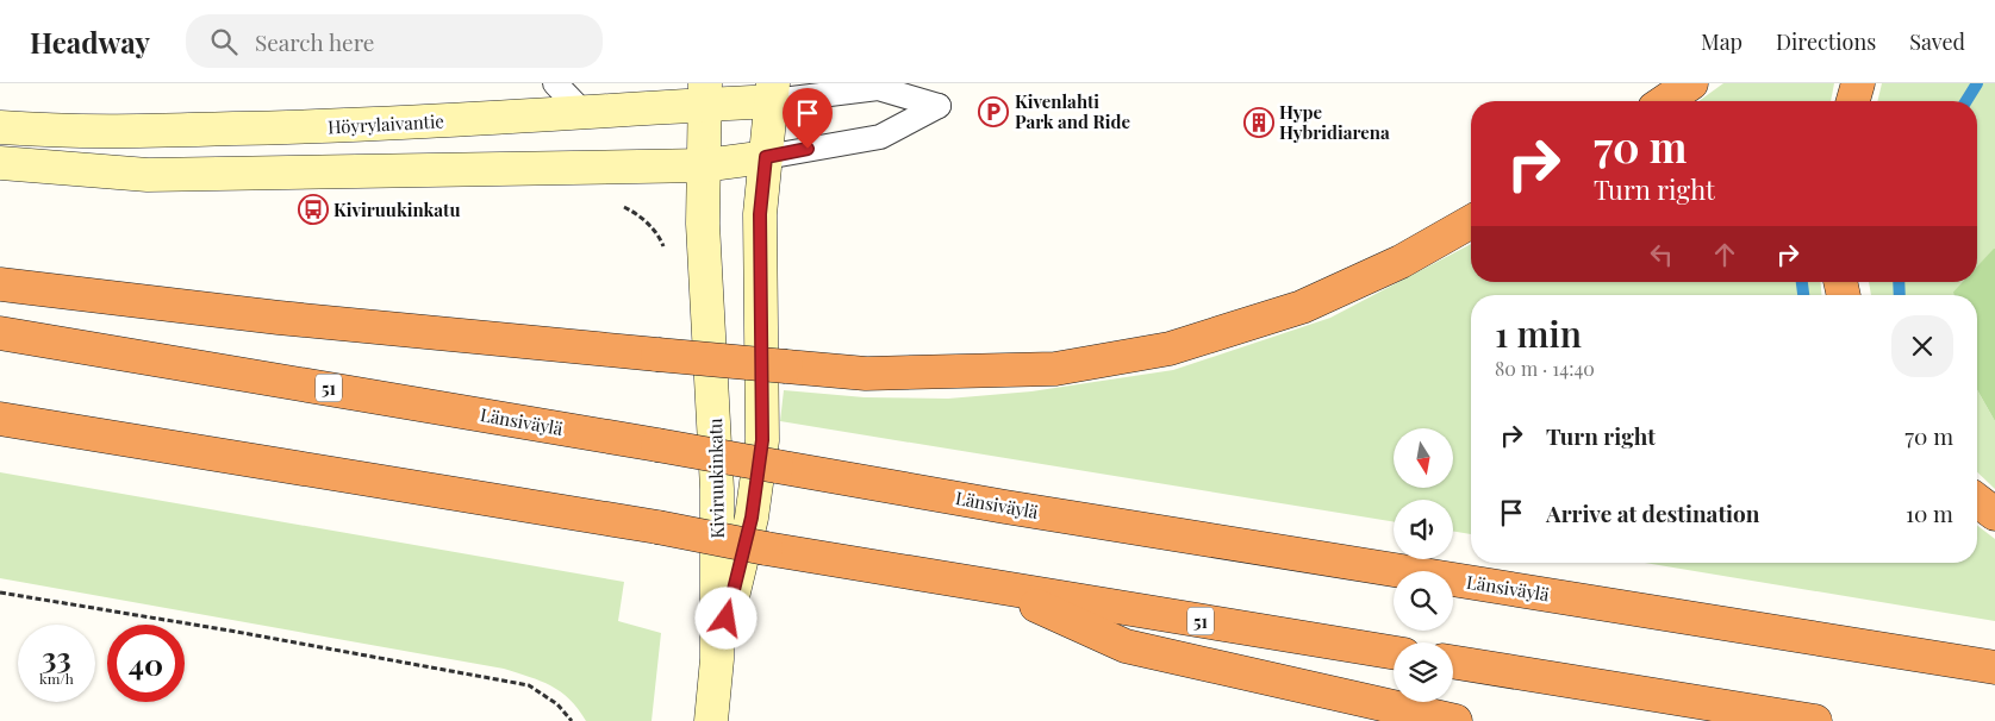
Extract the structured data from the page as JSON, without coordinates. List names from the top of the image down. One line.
{"streets":{"highway":["51","Länsiväylä"],"street":["Höyrylaivantie","Kiviruukinkatu"]},"crossings":[["Höyrylaivantie","Kiviruukinkatu"]],"places":{"parking":["Kivenlahti Park and Ride"],"building":["Hype Hybridiarena"],"bus stop":["Kiviruukinkatu"]},"north":"bottom","page":{"header":"Headway","search":"Search here","nav":["Map","Directions","Saved"],"turn":["70 m","Turn right"],"heading":["1 min","80 m · 14:40"],"list":[{"name":"Turn right","value":"70 m"},{"name":"Arrive at destination","value":"10 m"}],"speed":"33 km/h","limit":"40"}}
